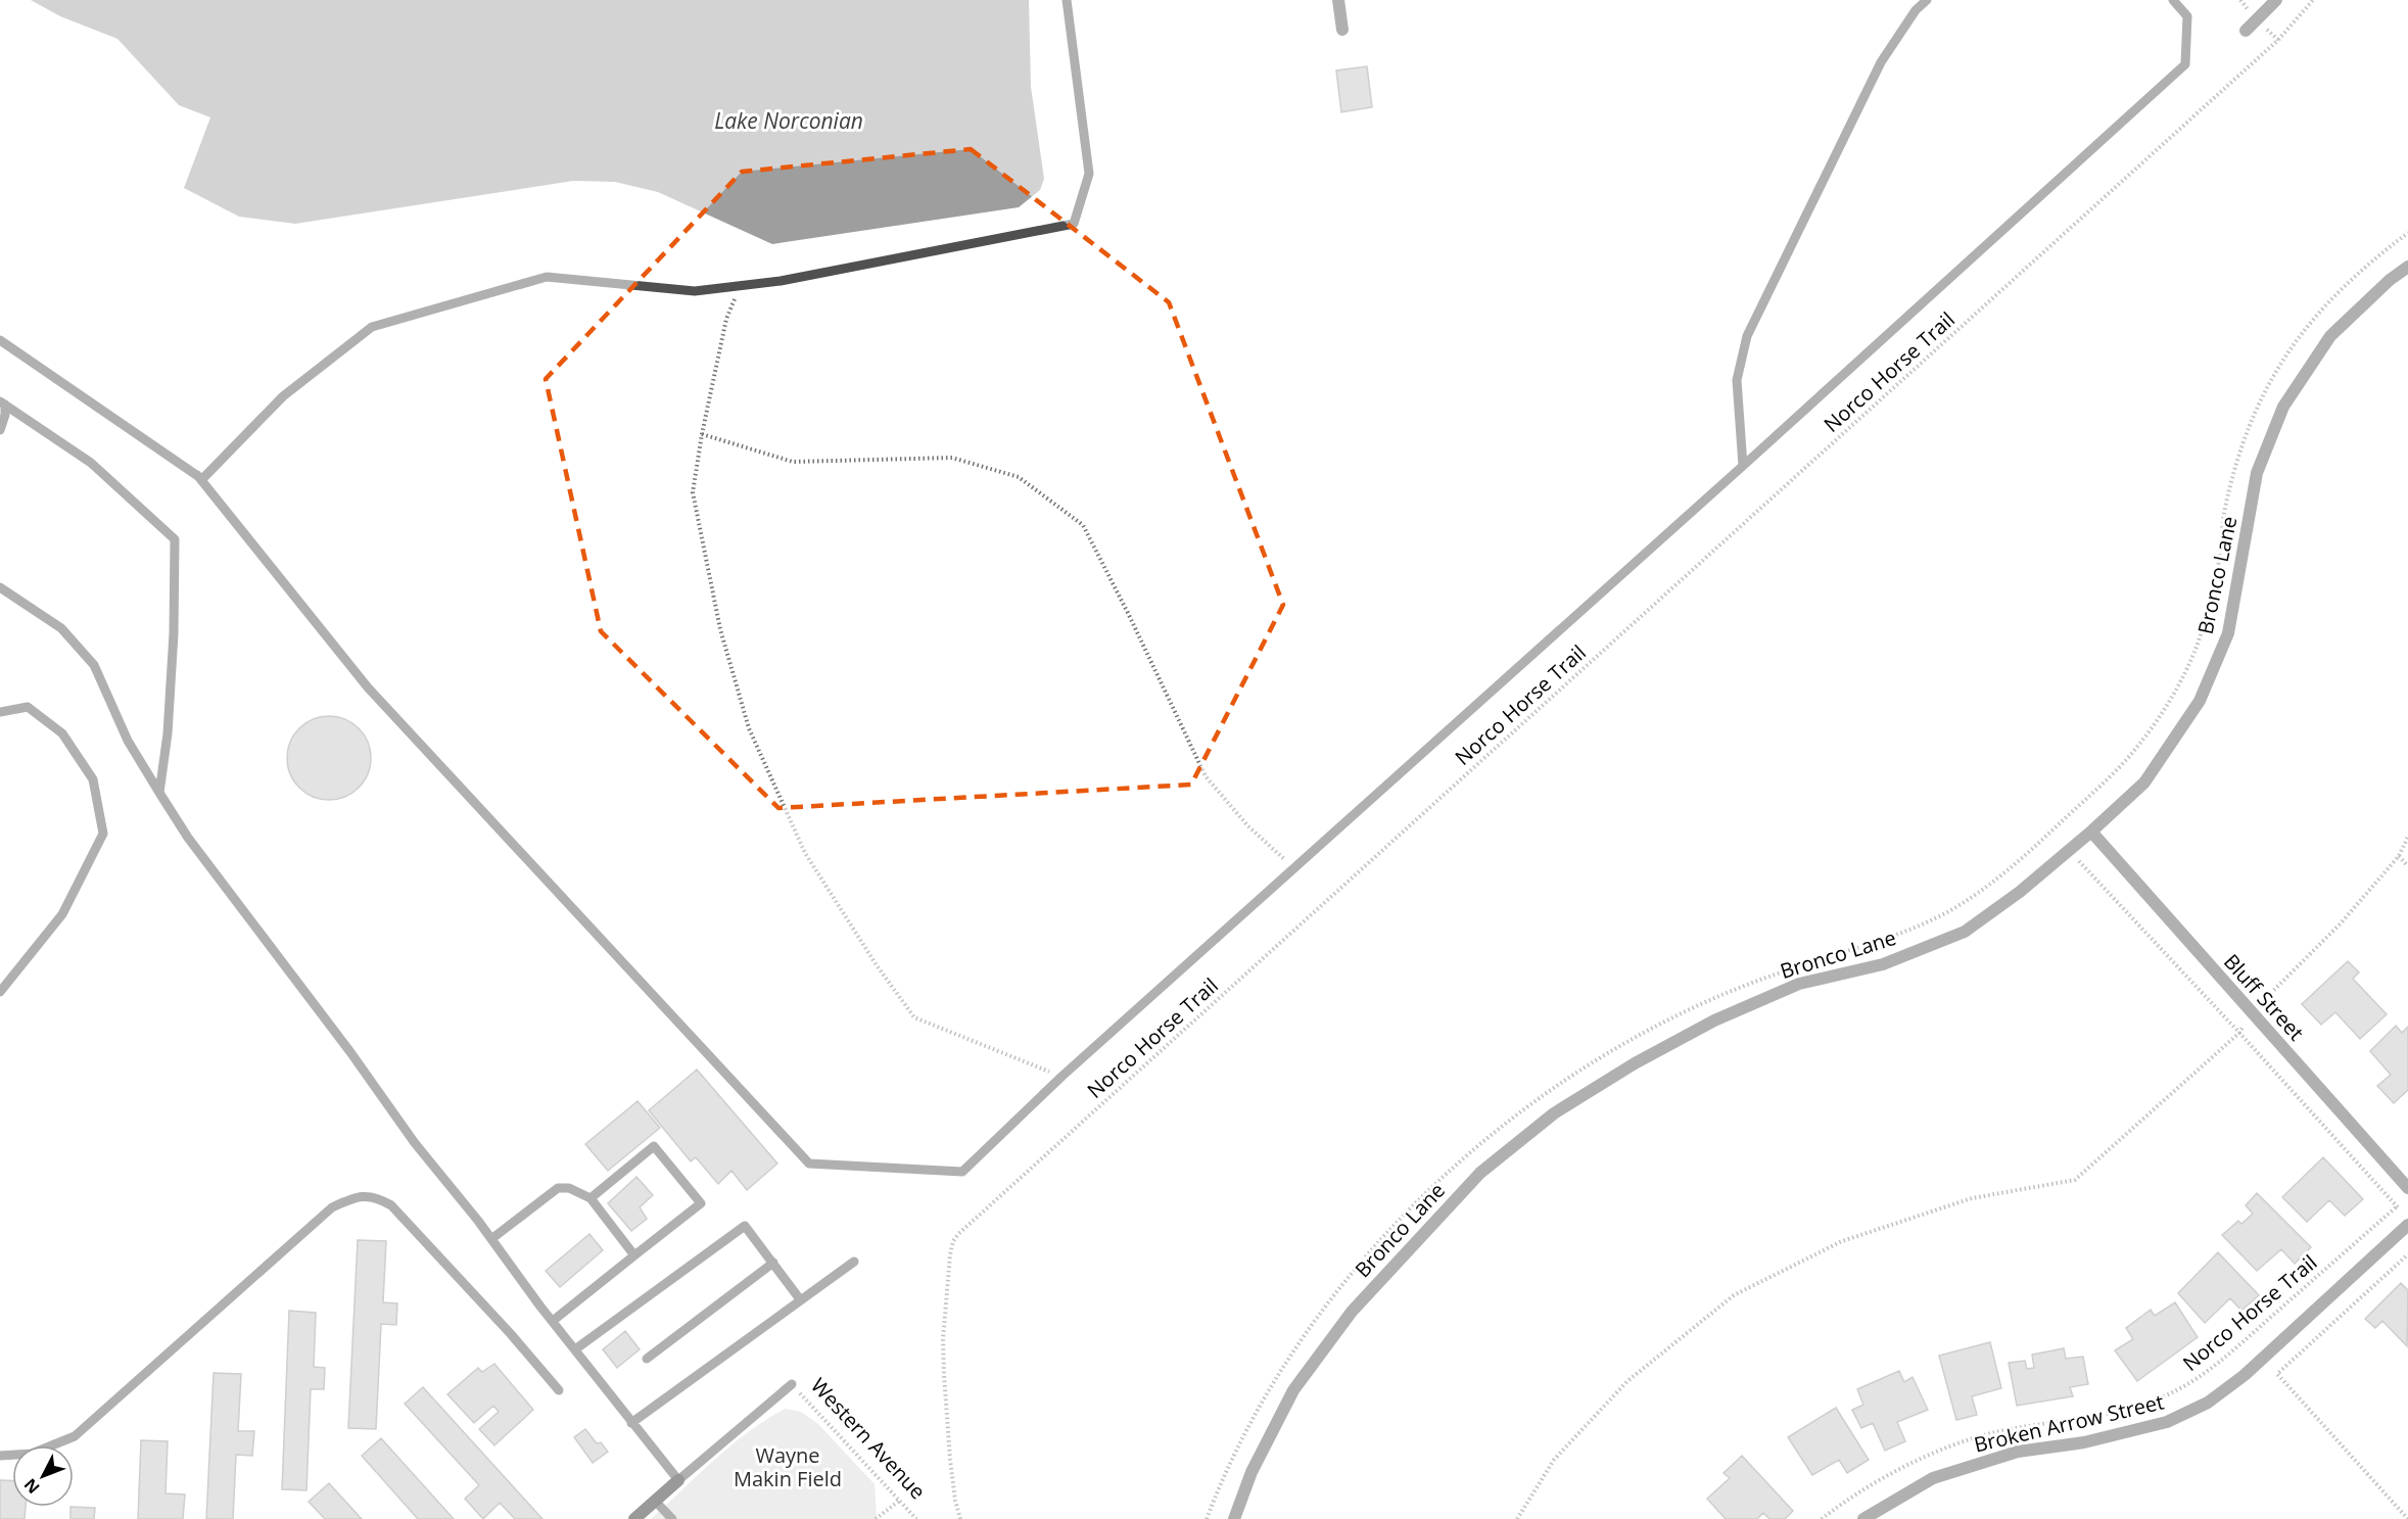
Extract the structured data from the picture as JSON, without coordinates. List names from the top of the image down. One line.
{"streets":{"street":["Bronco Lane","Bluff Street","Broken Arrow Street"],"path":["Norco Horse Trail","Western Avenue"]},"crossings":[["Norco Horse Trail","Bronco Lane"],["Bronco Lane","Bluff Street"]],"water":["Lake Norconian"],"parks":["Wayne Makin Field"],"north":"bottom left"}
